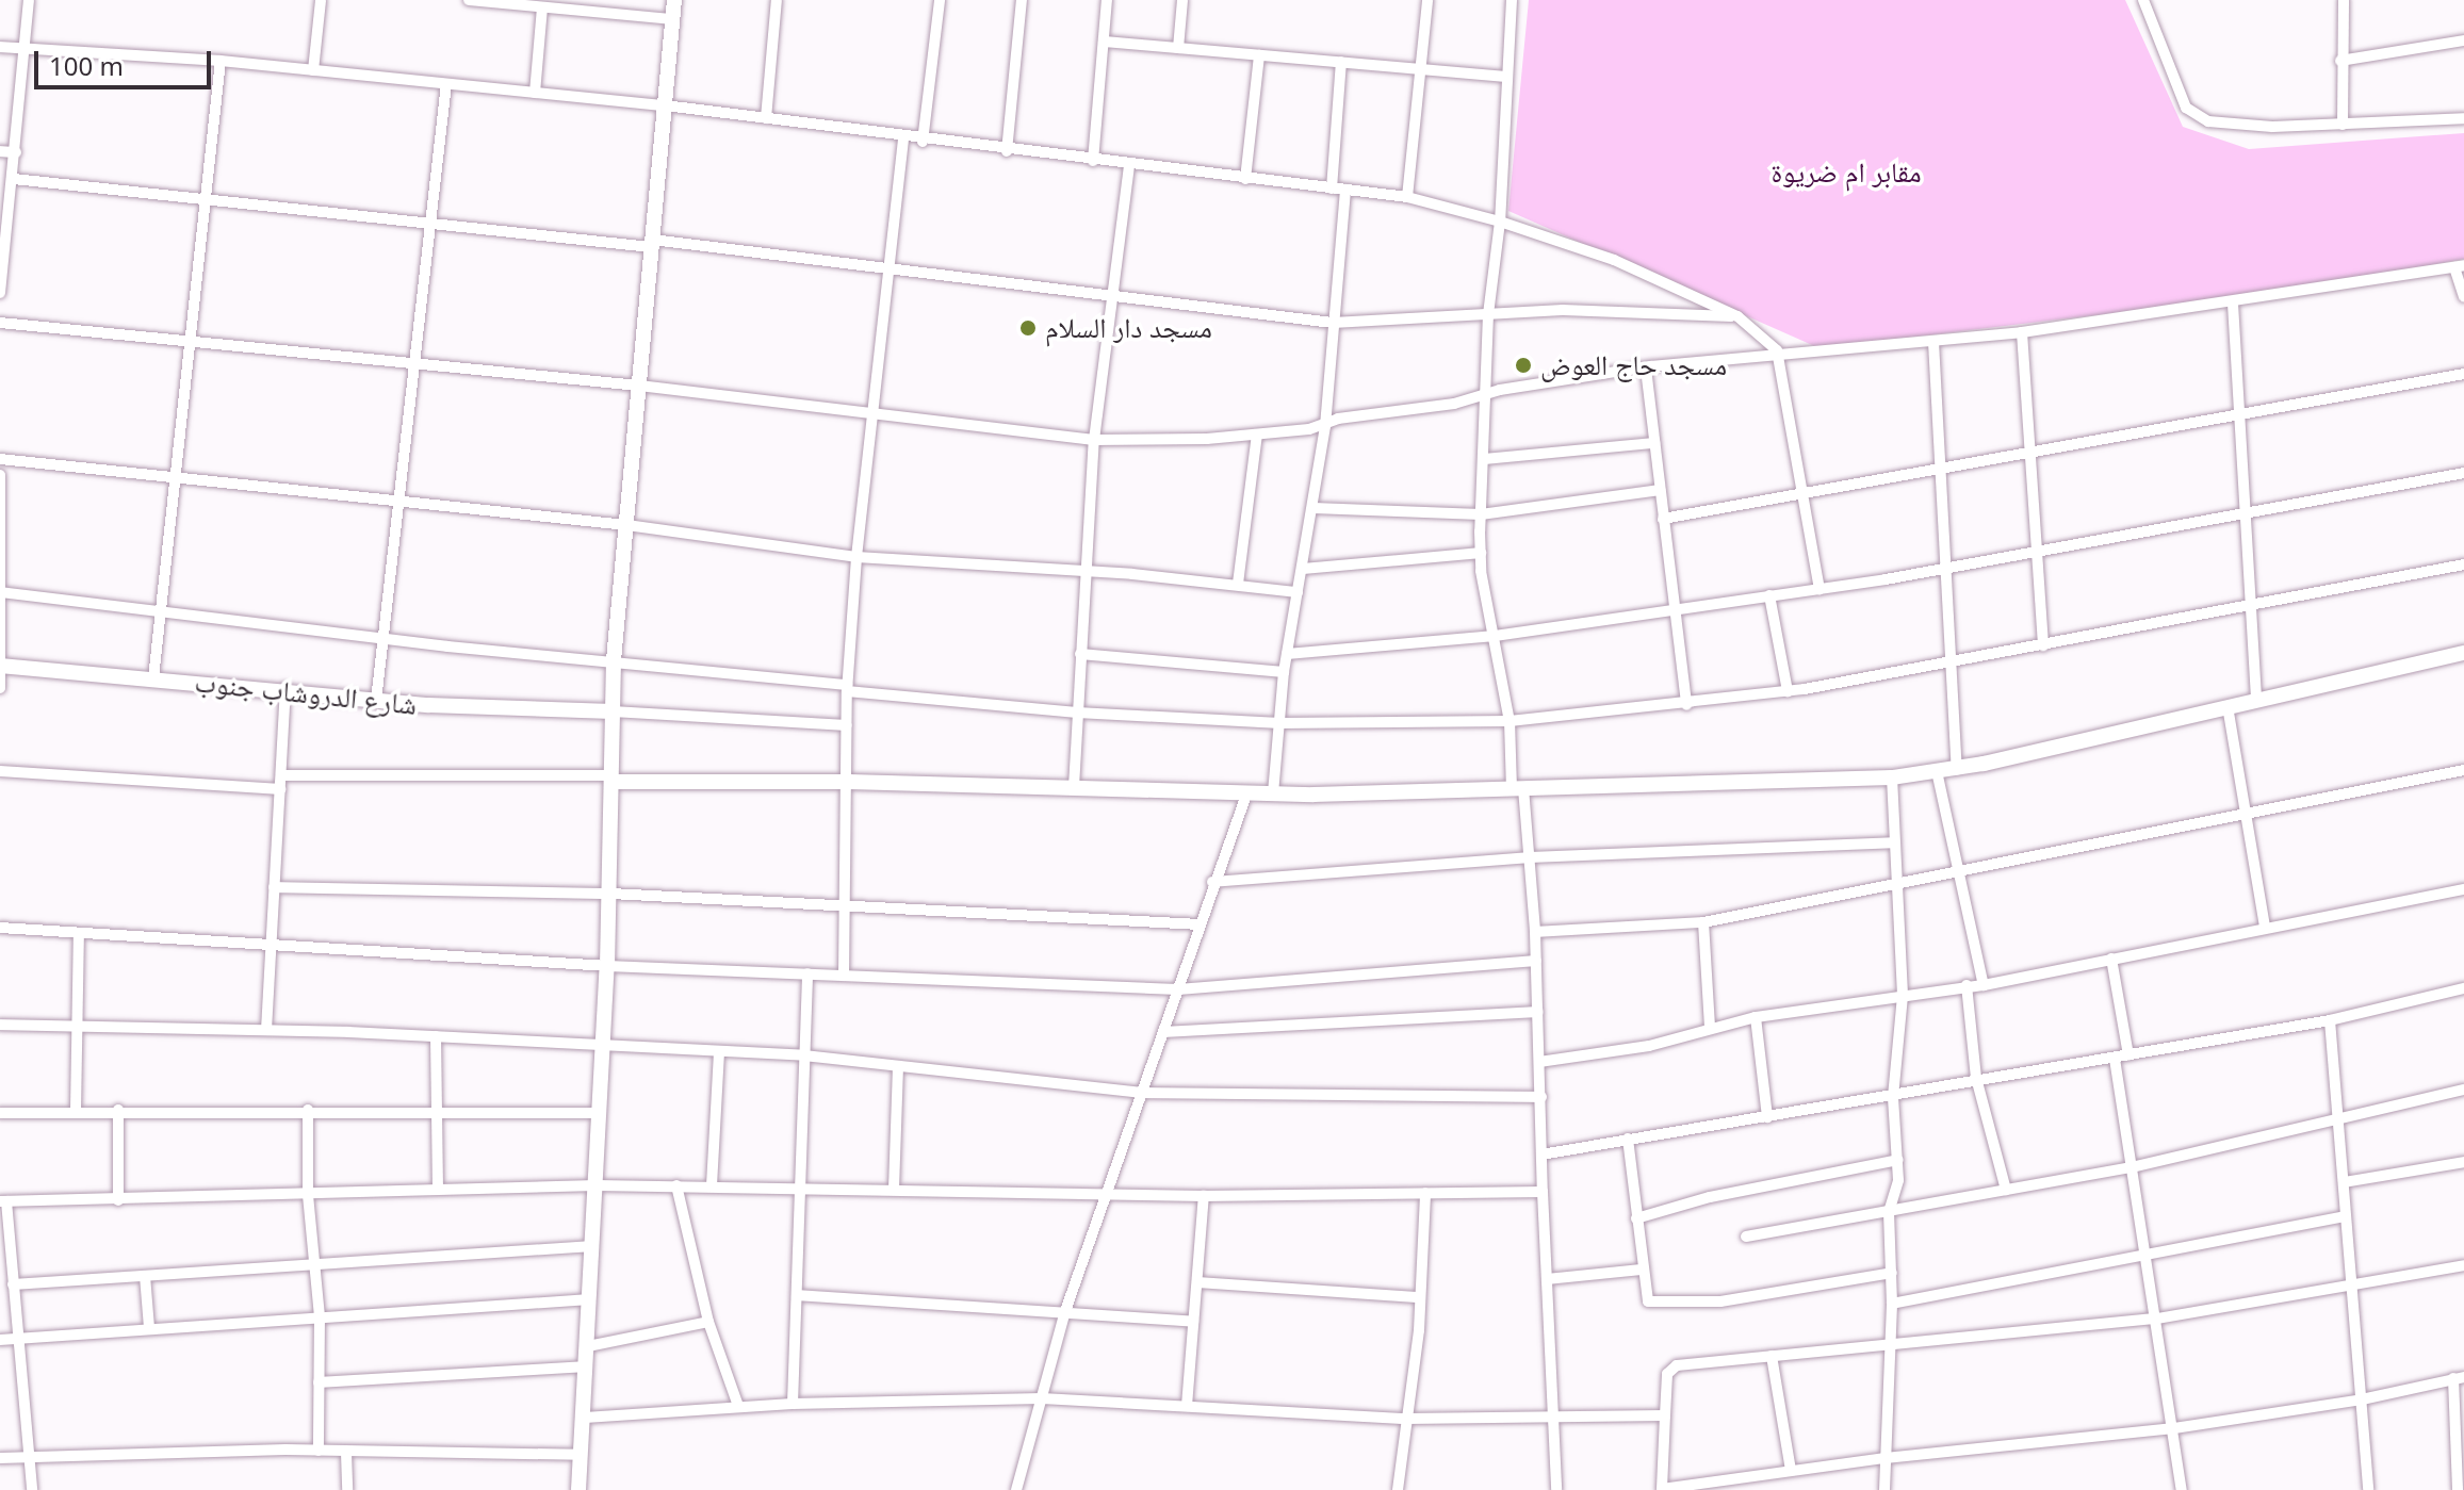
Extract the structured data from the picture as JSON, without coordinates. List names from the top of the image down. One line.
{"streets":{"street":["شارع الدروشاب جنوب"]},"parks":["مقابر ام ضريوة"],"places":["مسجد دار السلام","مسجد حاج العوض"],"scale_bar":"100 m"}
